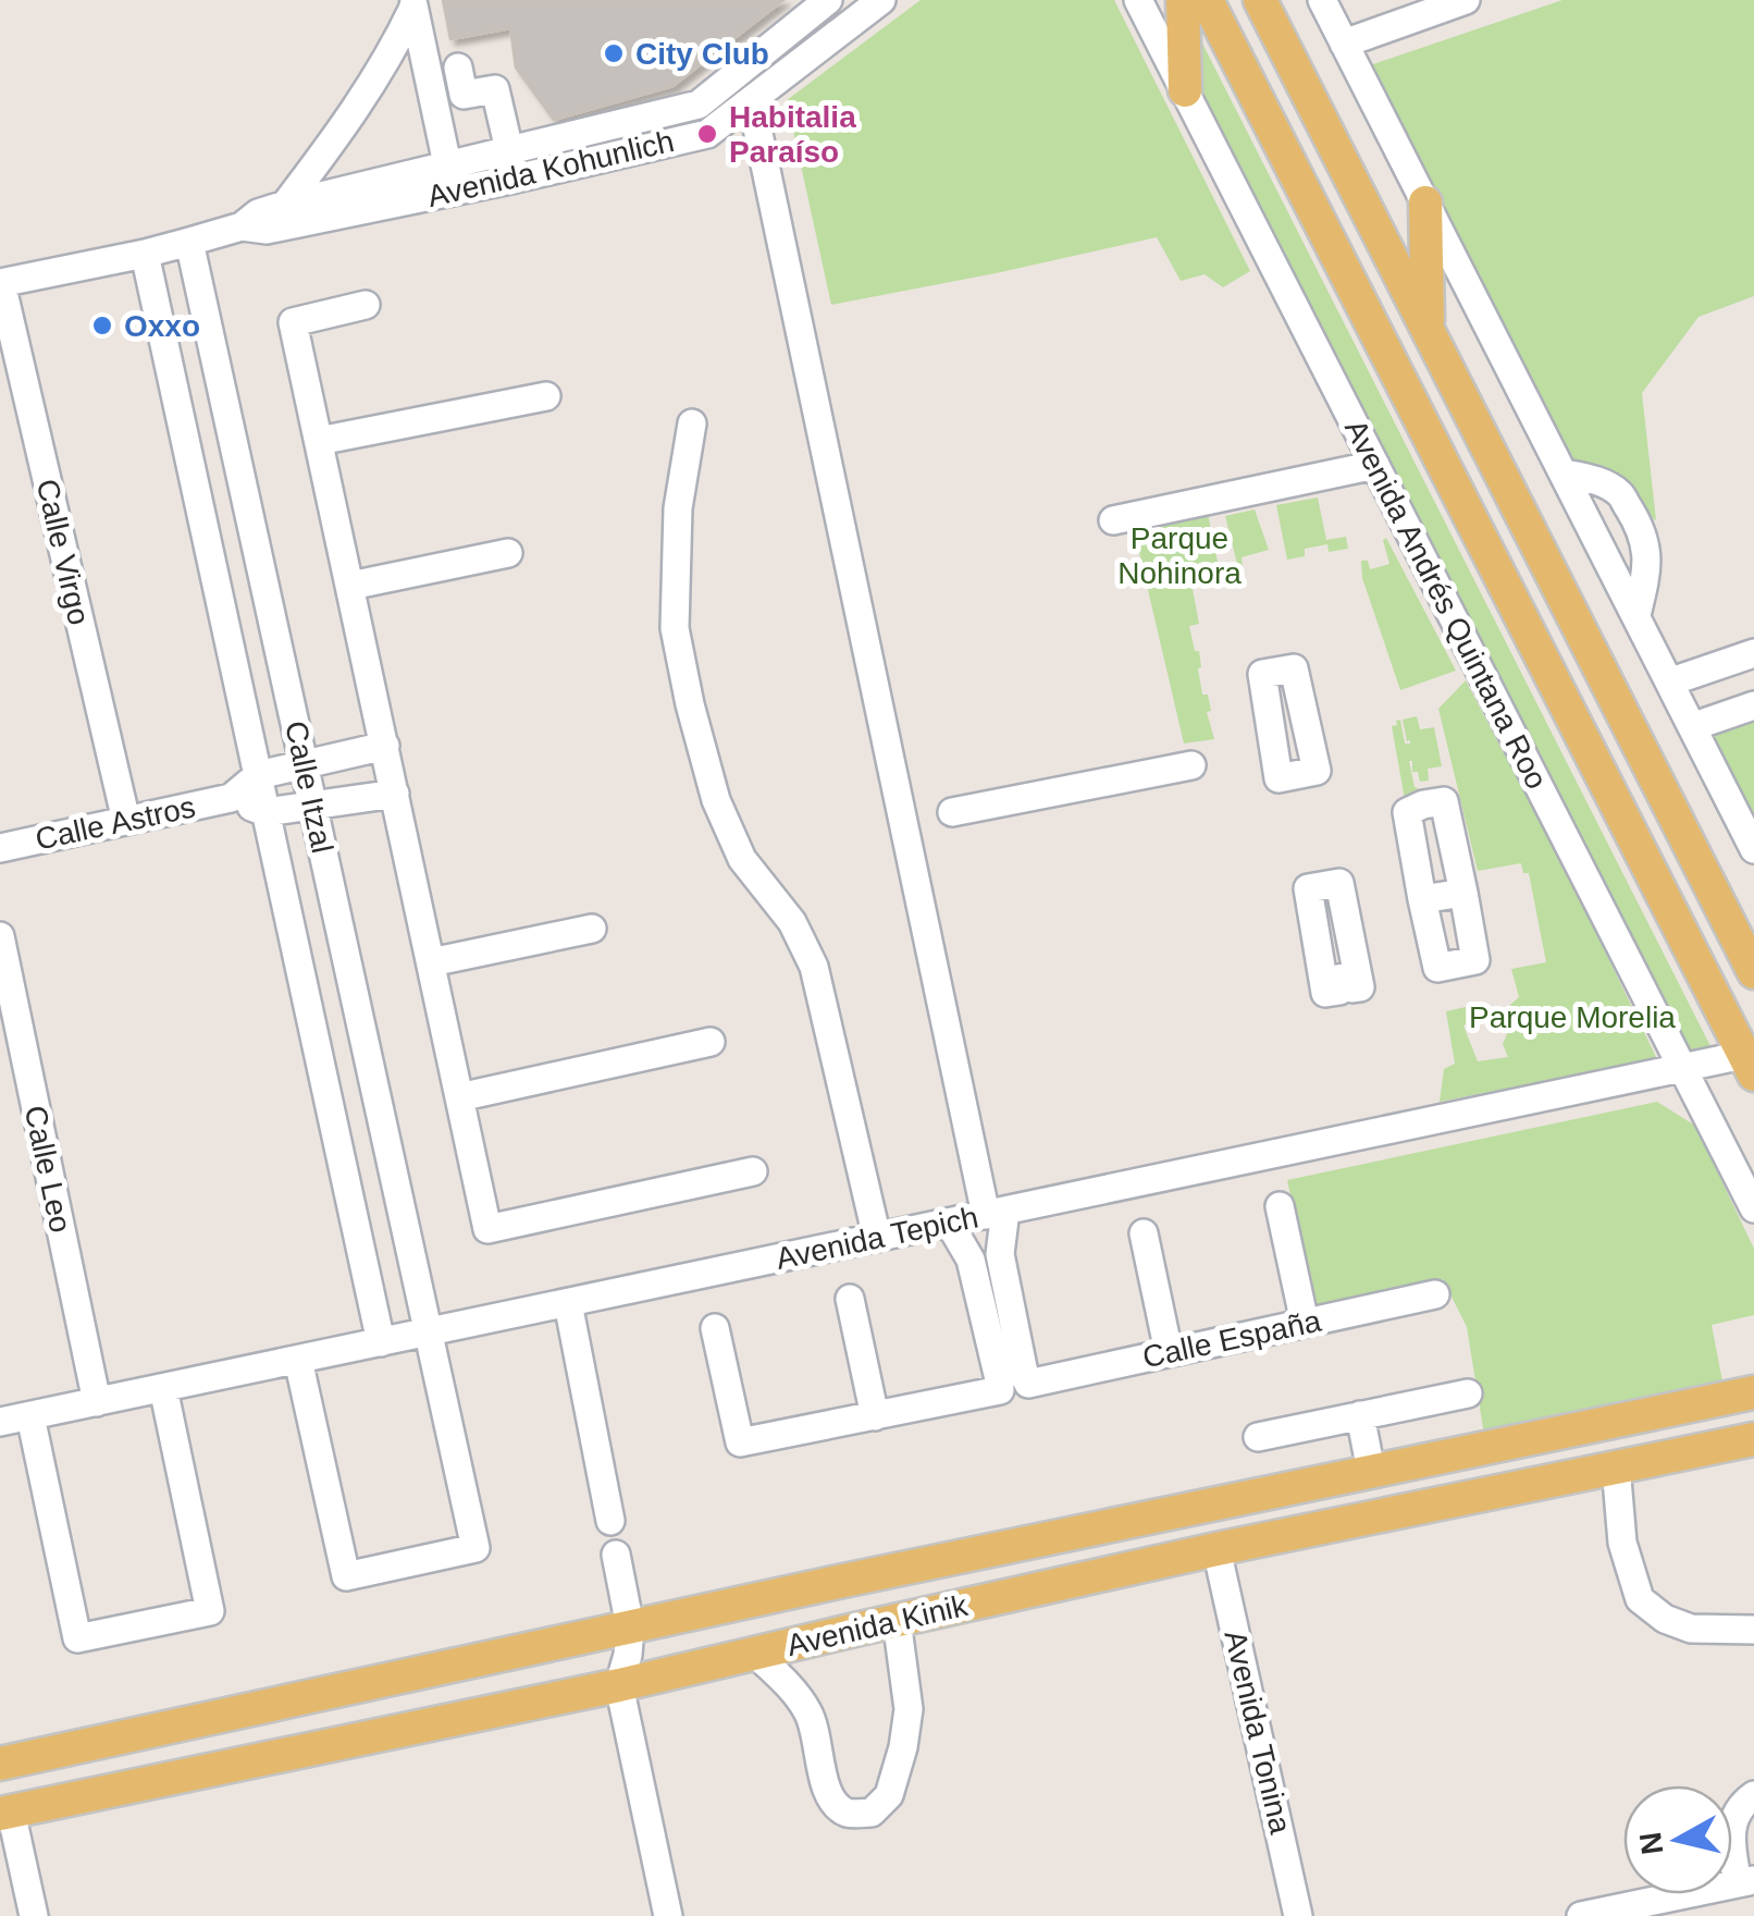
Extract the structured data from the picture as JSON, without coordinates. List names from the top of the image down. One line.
{"streets":{"main road":["Avenida Andrés Quintana Roo","Avenida Kinik"],"street":["Avenida Kohunlich","Calle Virgo","Calle Itzal","Calle Astros","Calle Leo","Avenida Tepich","Calle España","Avenida Tonina"]},"crossings":[["Avenida Kohunlich","Calle Virgo"],["Avenida Kohunlich","Calle Itzal"],["Calle Virgo","Calle Astros"],["Avenida Andrés Quintana Roo","Avenida Tepich"],["Calle Itzal","Calle Astros"],["Calle Itzal","Avenida Tepich"],["Calle Leo","Avenida Tepich"],["Avenida Kinik","Avenida Tonina"]],"parks":["Parque Nohinora","Parque Morelia"],"places":["City Club","Habitalia Paraíso","Oxxo"],"north":"left"}
